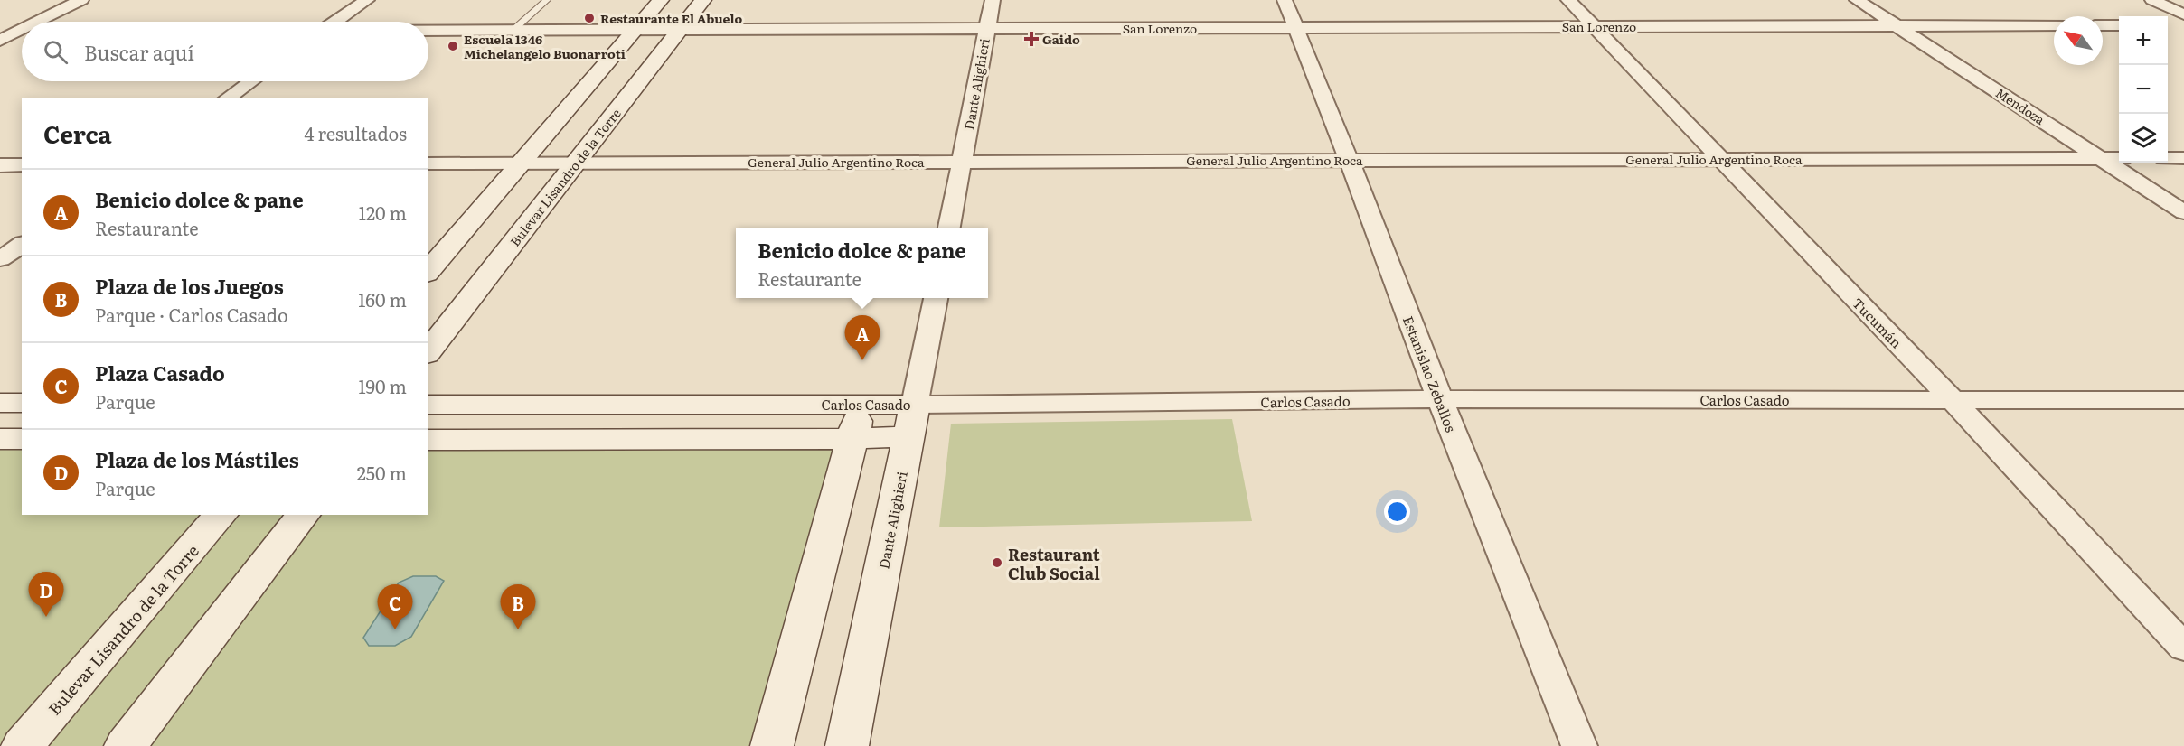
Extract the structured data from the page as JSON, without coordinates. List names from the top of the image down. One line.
{"streets":{"main road":["Dante Alighieri","Bulevar Lisandro de la Torre","Carlos Casado"],"street":["San Lorenzo","Mendoza","General Julio Argentino Roca","Tucumán","Estanislao Zeballos"]},"crossings":[["San Lorenzo","Dante Alighieri"],["San Lorenzo","Mendoza"],["San Lorenzo","Bulevar Lisandro de la Torre"],["San Lorenzo","Tucumán"],["San Lorenzo","Estanislao Zeballos"],["Dante Alighieri","General Julio Argentino Roca"],["Dante Alighieri","Carlos Casado"],["Mendoza","General Julio Argentino Roca"],["General Julio Argentino Roca","Bulevar Lisandro de la Torre"],["General Julio Argentino Roca","Tucumán"],["General Julio Argentino Roca","Estanislao Zeballos"],["Tucumán","Carlos Casado"],["Estanislao Zeballos","Carlos Casado"]],"places":{"other":["Restaurante El Abuelo","Escuela 1346 Michelangelo Buonarroti","Restaurant Club Social"],"health":["Gaido"]},"north":"top left","page":{"map_buttons":["+","−"],"search":"Buscar aquí","heading":["Cerca","4 resultados"],"list":[{"mark":"A","name":"Benicio dolce & pane","note":"Restaurante","value":"120 m"},{"mark":"B","name":"Plaza de los Juegos","note":"Parque · Carlos Casado","value":"160 m"},{"mark":"C","name":"Plaza Casado","note":"Parque","value":"190 m"},{"mark":"D","name":"Plaza de los Mástiles","note":"Parque","value":"250 m"}],"popup":["Benicio dolce & pane","Restaurante"],"pins":["A","D","B","C"]}}
